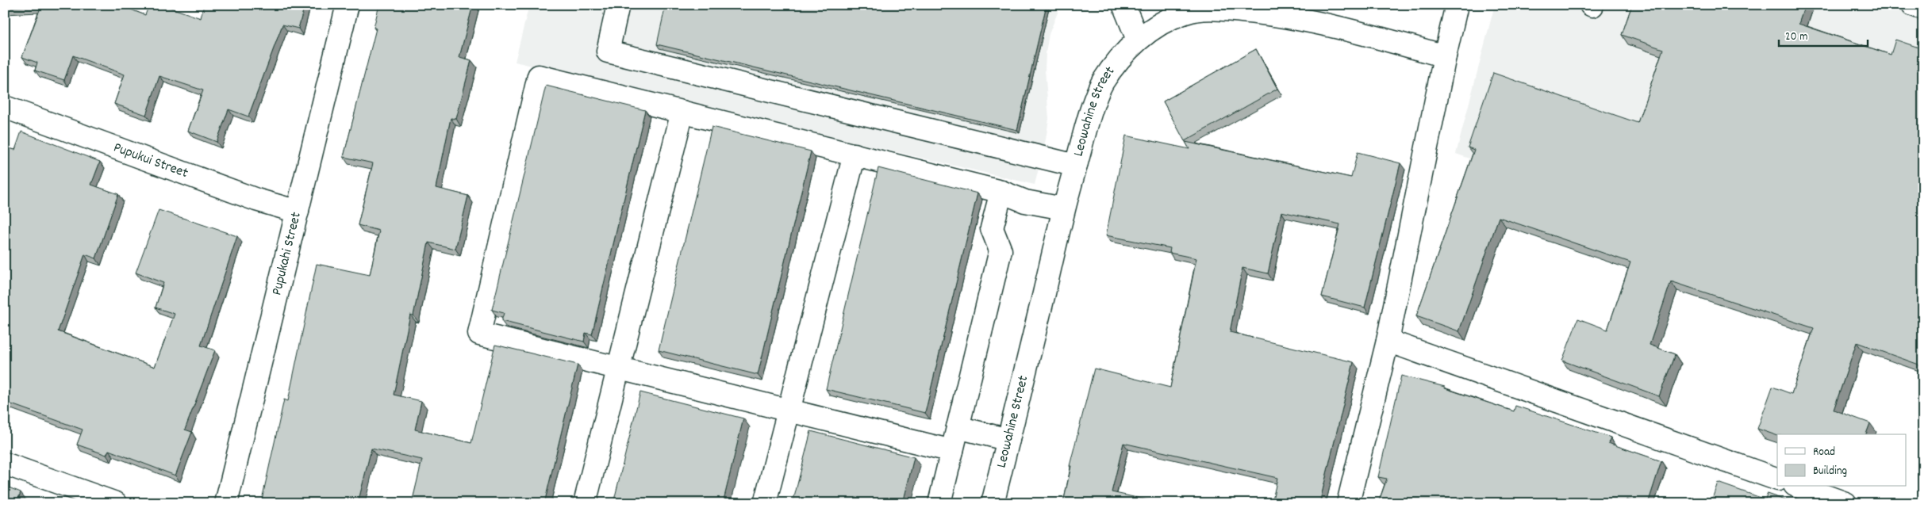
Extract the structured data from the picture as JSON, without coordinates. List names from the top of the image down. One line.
{"streets":{"street":["Leowahine Street","Pupukui Street","Pupukahi Street"]},"crossings":[["Pupukui Street","Pupukahi Street"]],"legend":["Road","Building"],"scale_bar":"20 m"}
